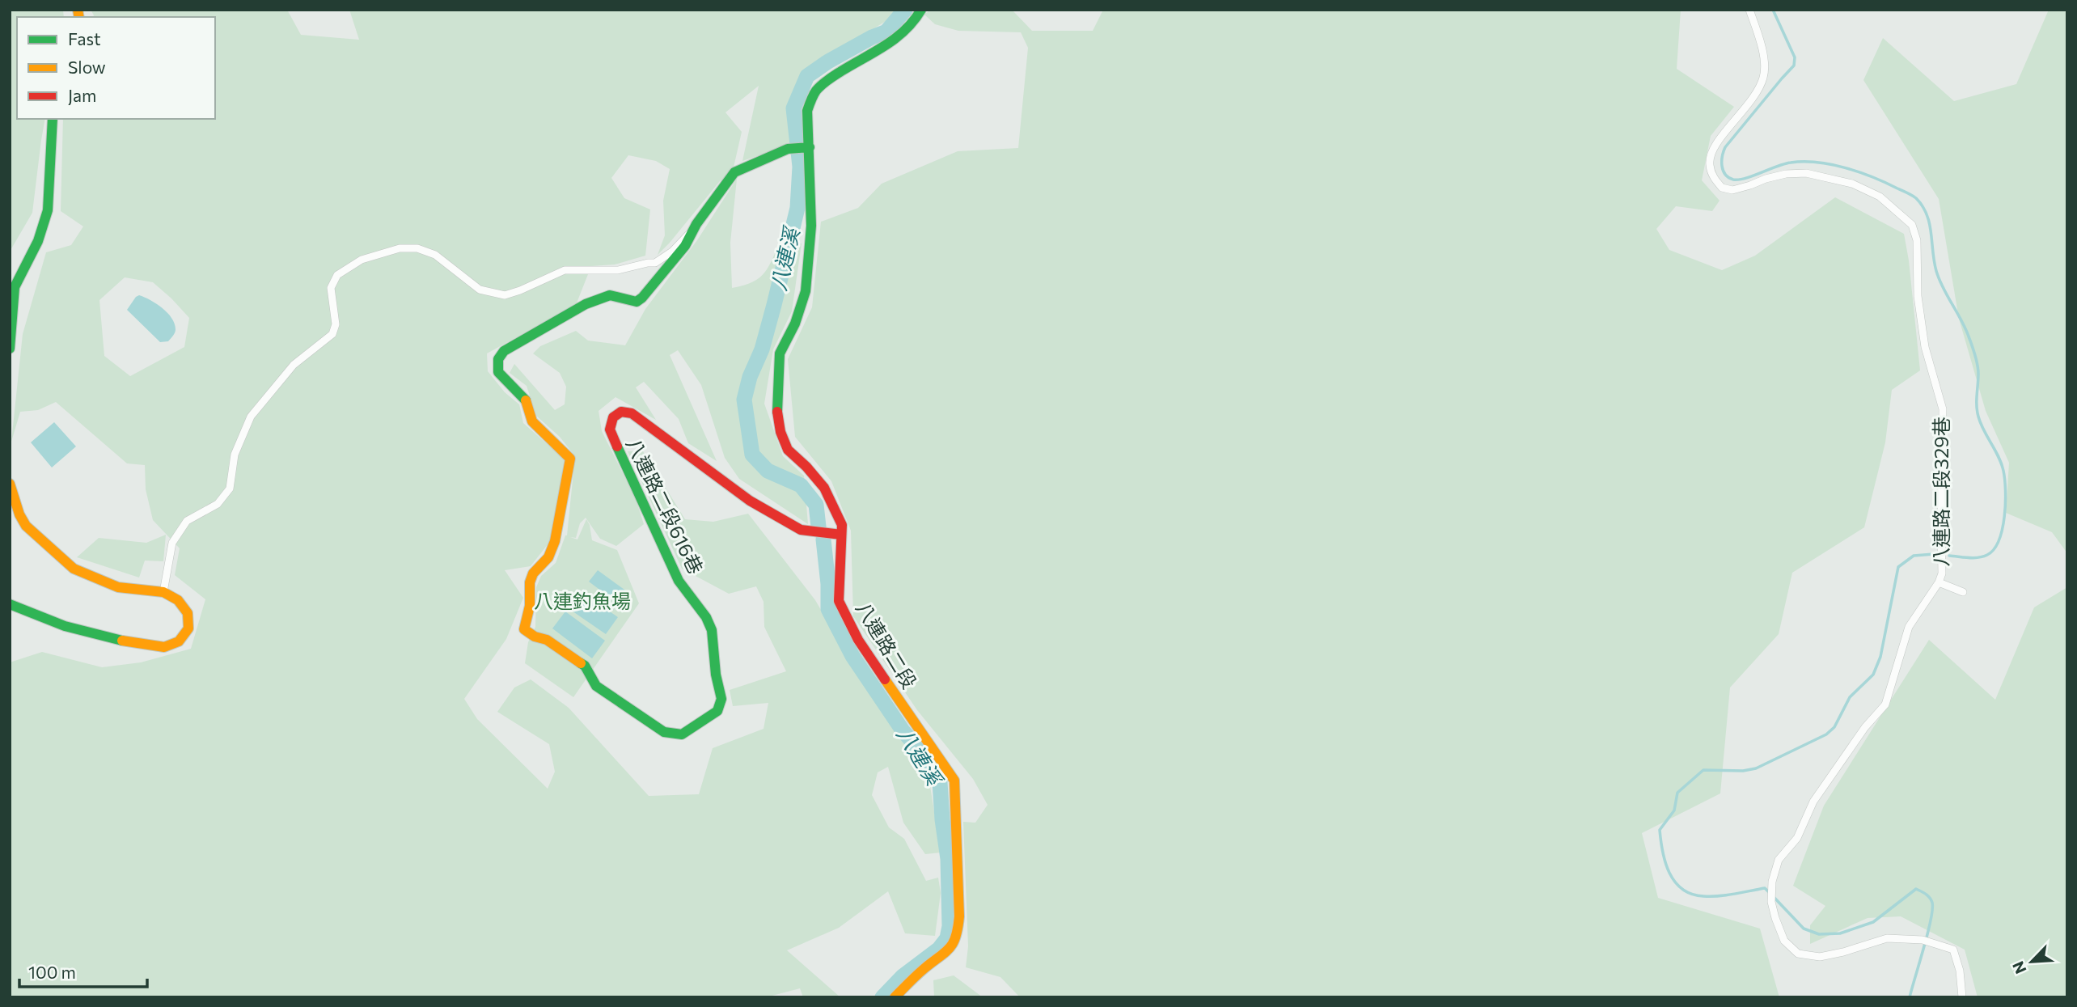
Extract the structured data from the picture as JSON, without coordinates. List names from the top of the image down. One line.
{"streets":{"street":["八連路二段329巷","八連路二段616巷","八連路二段"]},"crossings":[["八連路二段616巷","八連路二段"]],"water":["八連溪"],"parks":["八連釣魚場"],"legend":["Fast","Slow","Jam"],"scale_bar":"100 m","north":"bottom left"}
